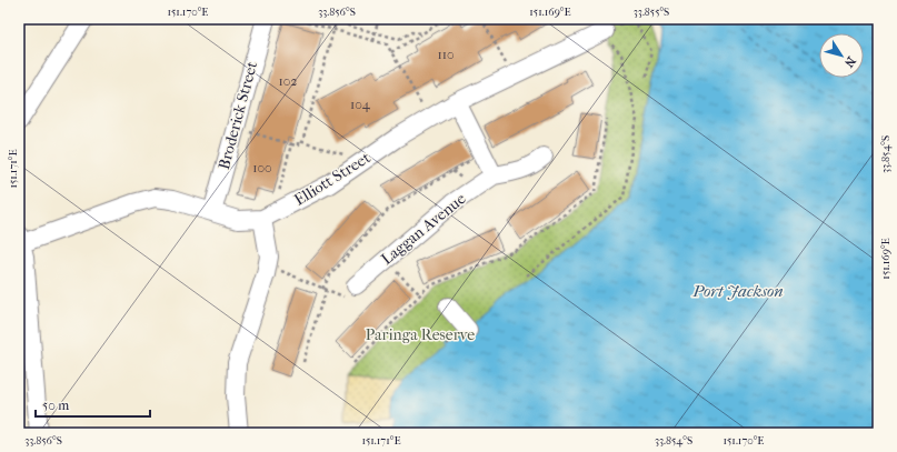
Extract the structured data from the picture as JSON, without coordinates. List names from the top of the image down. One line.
{"streets":{"street":["Broderick Street","Elliott Street","Laggan Avenue"]},"crossings":[["Broderick Street","Elliott Street"]],"water":["Port Jackson"],"parks":["Paringa Reserve"],"house_numbers":["110","102","104","100"],"scale_bar":"50 m","north":"bottom right","coordinates":["151.170°E","33.856°S","151.169°E","33.855°S","33.854°S","151.171°E"]}
